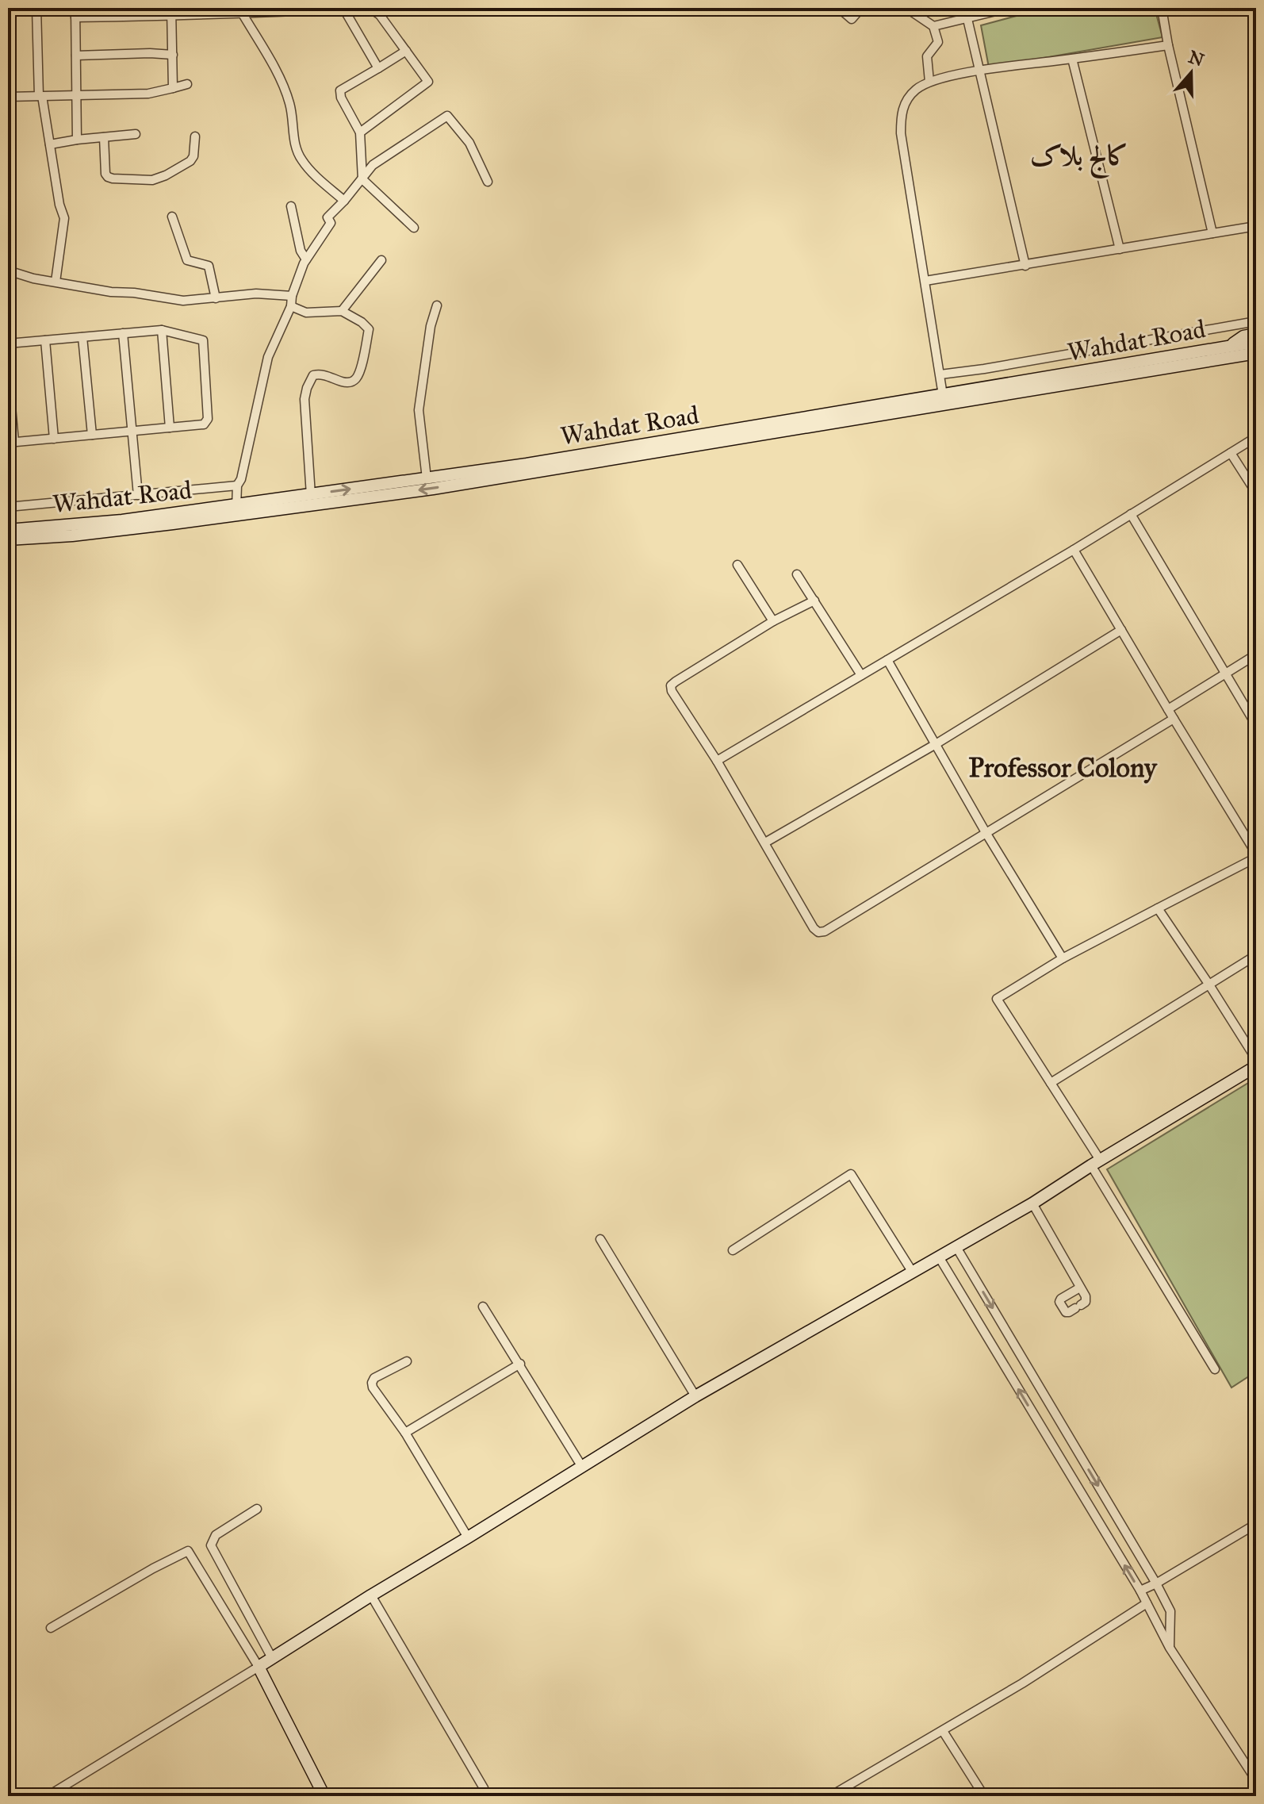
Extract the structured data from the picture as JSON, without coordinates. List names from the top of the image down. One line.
{"streets":{"main road":["Wahdat Road"]},"districts":["کالج بلاک","Professor Colony"],"north":"top"}
